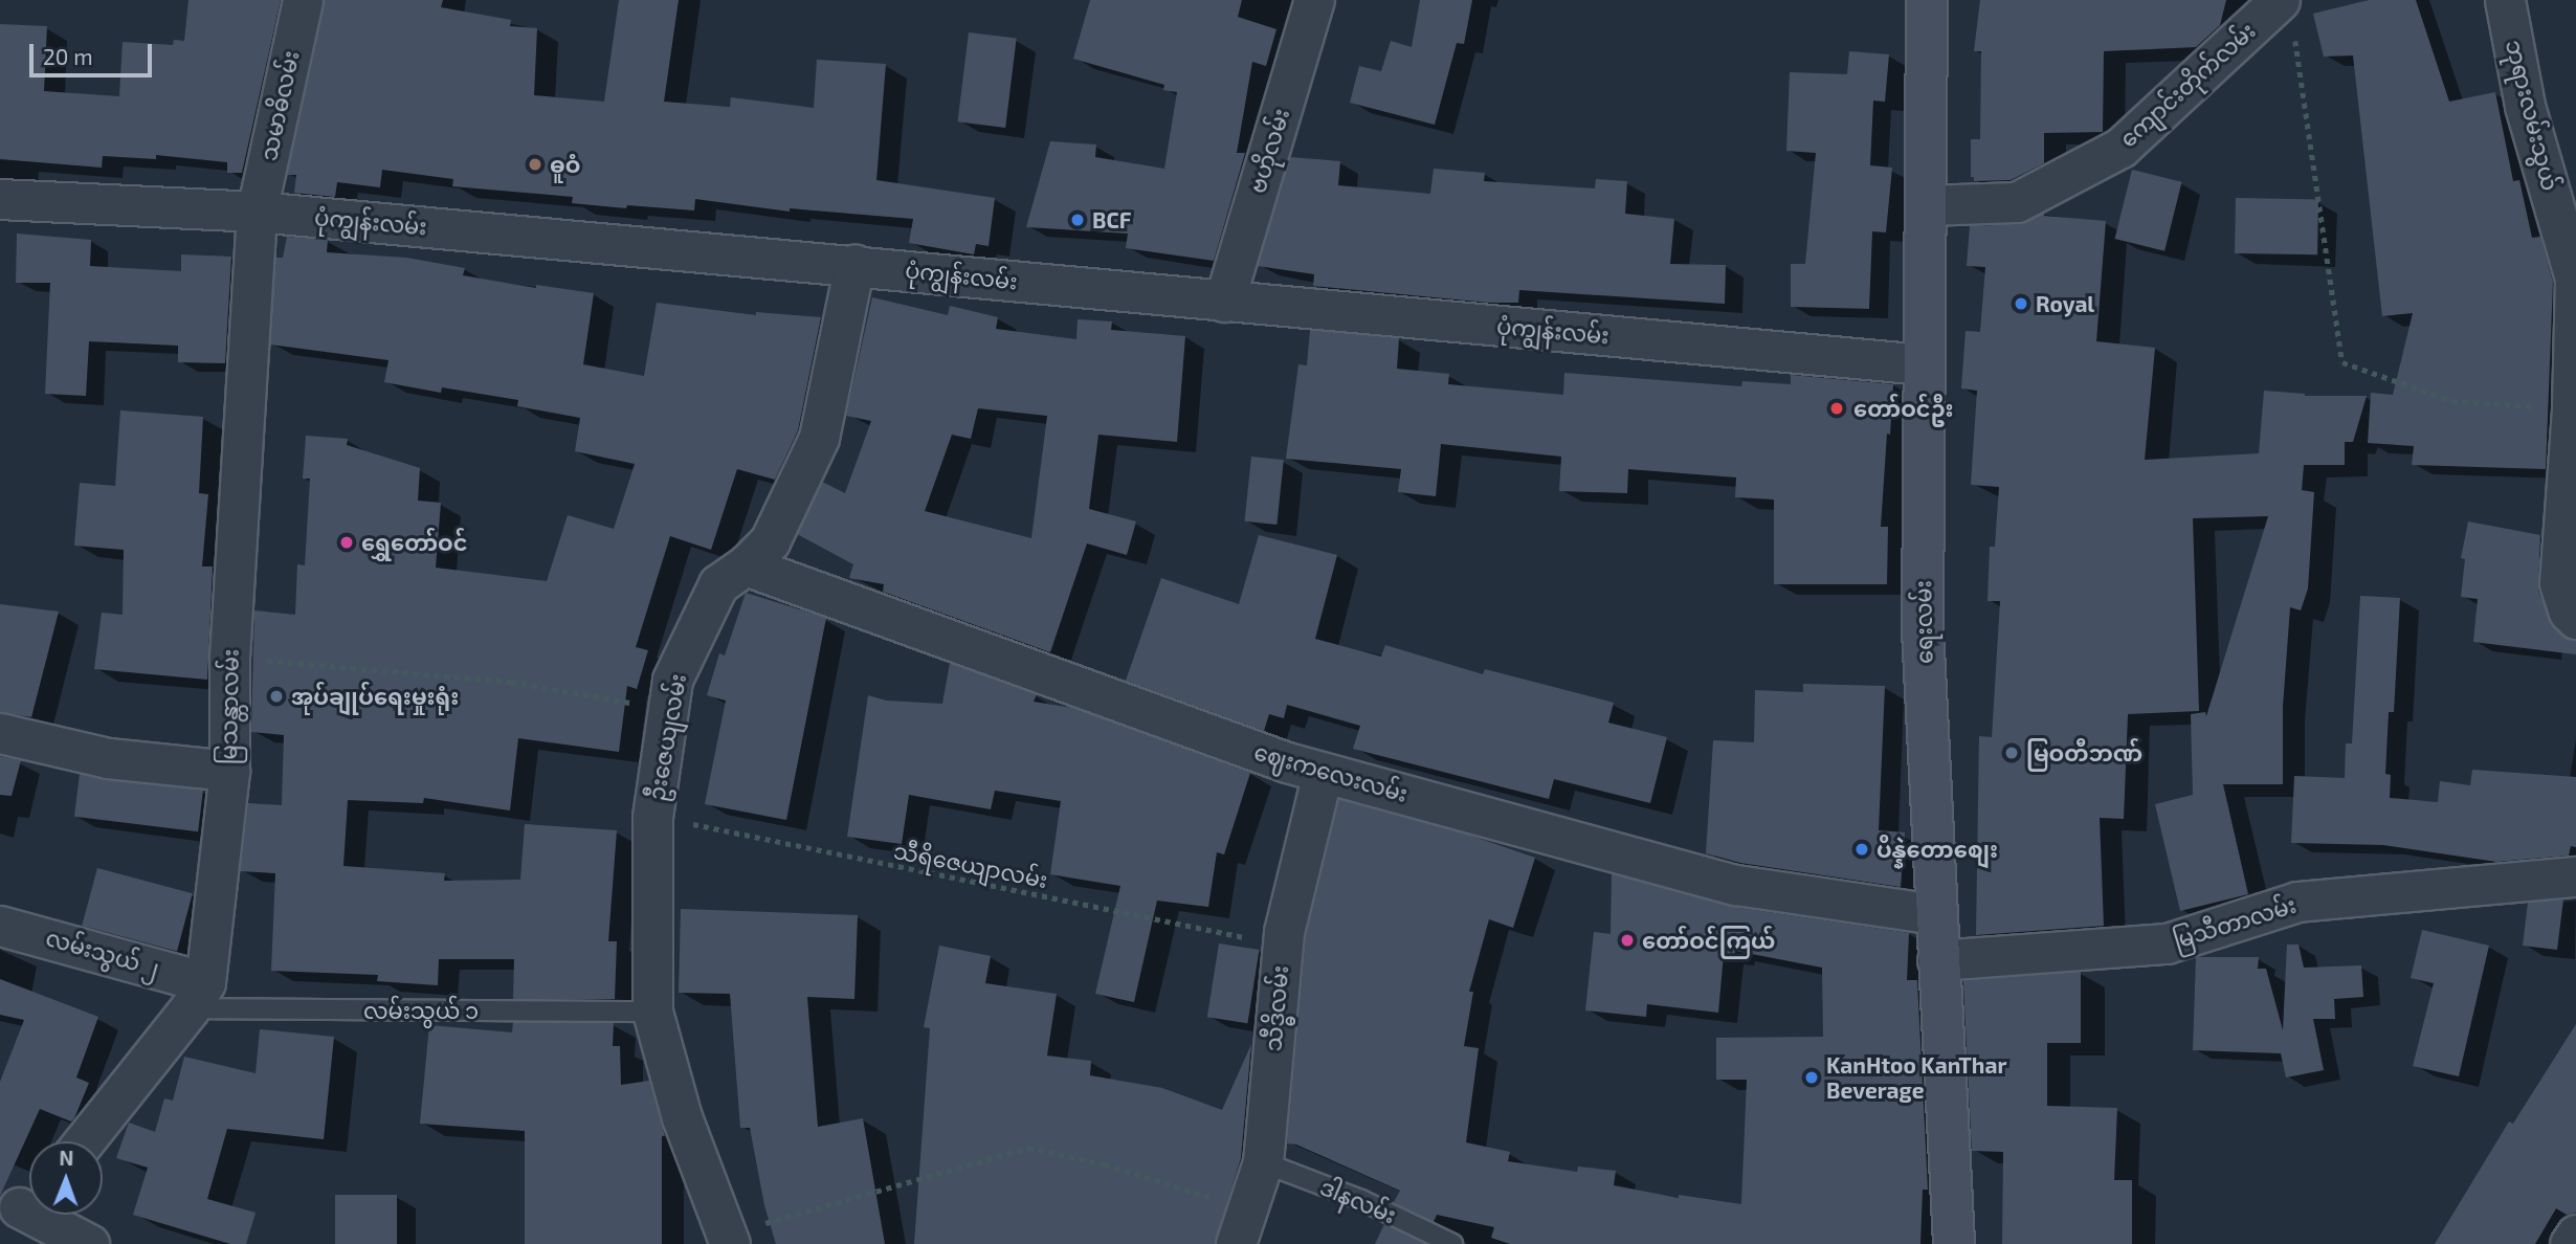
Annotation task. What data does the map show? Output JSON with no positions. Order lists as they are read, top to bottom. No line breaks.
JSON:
{"streets":{"street":["ကျောင်းတိုက်လမ်း","သမာဓိလမ်း","ဘုရားလမ်းသွယ်","ဗဟိုလမ်း","ပုံကျွန်းလမ်း","ရေးလမ်း","မြသန္တာလမ်း","ဦးဇေယျလမ်း","ဈေးကလေးလမ်း","မြသီတာလမ်း","လမ်းသွယ် ၂","သီဒ္ဓိလမ်း"],"lane":["လမ်းသွယ် ၁","ဒါနလမ်း"],"path":["သီရိဇေယျာလမ်း"]},"crossings":[["ကျောင်းတိုက်လမ်း","ရေးလမ်း"],["သမာဓိလမ်း","ပုံကျွန်းလမ်း"],["သမာဓိလမ်း","မြသန္တာလမ်း"],["ဗဟိုလမ်း","ပုံကျွန်းလမ်း"],["ပုံကျွန်းလမ်း","ရေးလမ်း"],["ပုံကျွန်းလမ်း","မြသန္တာလမ်း"],["ပုံကျွန်းလမ်း","ဦးဇေယျလမ်း"],["ရေးလမ်း","ဈေးကလေးလမ်း"],["ရေးလမ်း","မြသီတာလမ်း"],["မြသန္တာလမ်း","လမ်းသွယ် ၂"],["မြသန္တာလမ်း","လမ်းသွယ် ၁"],["ဦးဇေယျလမ်း","ဈေးကလေးလမ်း"],["ဦးဇေယျလမ်း","သီရိဇေယျာလမ်း"],["ဦးဇေယျလမ်း","လမ်းသွယ် ၁"],["ဈေးကလေးလမ်း","သီဒ္ဓိလမ်း"],["သီရိဇေယျာလမ်း","သီဒ္ဓိလမ်း"],["လမ်းသွယ် ၂","လမ်းသွယ် ၁"],["သီဒ္ဓိလမ်း","ဒါနလမ်း"]],"places":["ဓူဝံ","BCF","Royal","တော်ဝင်ဦး","ရွှေတော်ဝင်","အုပ်ချုပ်ရေးမှုးရုံး","မြဝတီဘဏ်","ပိန္နဲတောစျေး","တော်ဝင်ကြယ်","KanHtoo KanThar Beverage"],"scale_bar":"20 m","north":"top"}
